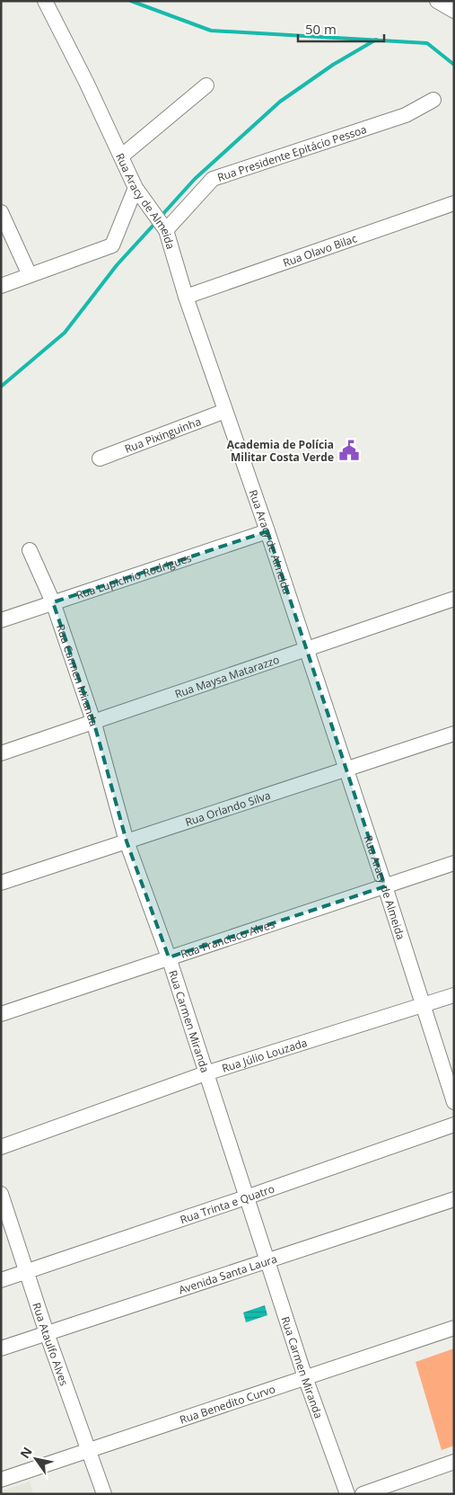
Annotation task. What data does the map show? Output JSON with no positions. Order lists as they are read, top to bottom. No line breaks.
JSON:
{"streets":{"street":["Rua Presidente Epitácio Pessoa","Rua Aracy de Almeida","Rua Olavo Bilac","Rua Pixinguinha","Rua Lupicinio Rodrigues","Rua Carmen Miranda","Rua Maysa Matarazzo","Rua Orlando Silva","Rua Francisco Alves","Rua Júlio Louzada","Rua Trinta e Quatro","Avenida Santa Laura","Rua Ataulfo Alves","Rua Benedito Curvo"]},"crossings":[["Rua Presidente Epitácio Pessoa","Rua Aracy de Almeida"],["Rua Aracy de Almeida","Rua Olavo Bilac"],["Rua Aracy de Almeida","Rua Pixinguinha"],["Rua Aracy de Almeida","Rua Lupicinio Rodrigues"],["Rua Aracy de Almeida","Rua Maysa Matarazzo"],["Rua Aracy de Almeida","Rua Orlando Silva"],["Rua Aracy de Almeida","Rua Francisco Alves"],["Rua Aracy de Almeida","Rua Júlio Louzada"],["Rua Lupicinio Rodrigues","Rua Carmen Miranda"],["Rua Carmen Miranda","Rua Maysa Matarazzo"],["Rua Carmen Miranda","Rua Orlando Silva"],["Rua Carmen Miranda","Rua Francisco Alves"],["Rua Carmen Miranda","Rua Júlio Louzada"],["Rua Carmen Miranda","Rua Trinta e Quatro"],["Rua Carmen Miranda","Avenida Santa Laura"],["Rua Carmen Miranda","Rua Benedito Curvo"],["Rua Trinta e Quatro","Rua Ataulfo Alves"],["Avenida Santa Laura","Rua Ataulfo Alves"],["Rua Ataulfo Alves","Rua Benedito Curvo"]],"places":{"public building":["Academia de Polícia Militar Costa Verde"]},"scale_bar":"50 m","north":"top left"}
